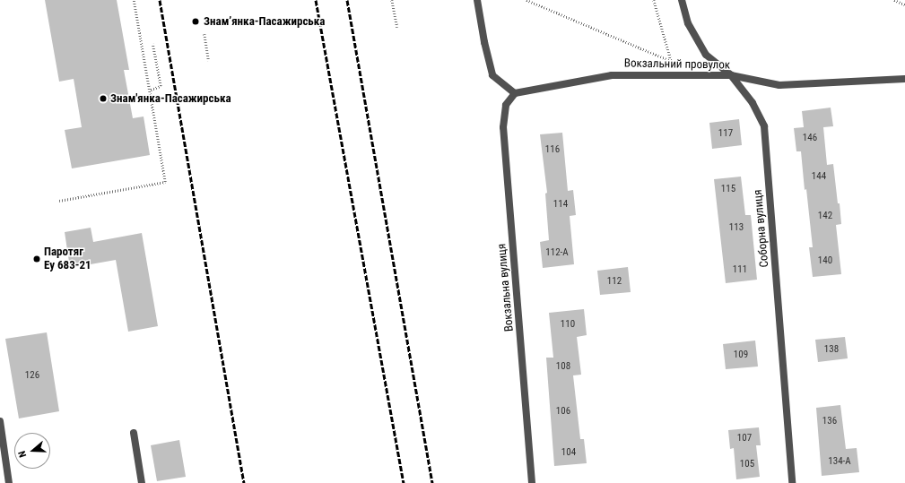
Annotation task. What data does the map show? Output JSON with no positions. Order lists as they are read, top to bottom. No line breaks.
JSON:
{"streets":{"street":["Вокзальний провулок","Соборна вулиця","Вокзальна вулиця"]},"crossings":[["Вокзальний провулок","Соборна вулиця"],["Вокзальний провулок","Вокзальна вулиця"]],"places":["Знам’янка-Пасажирська","Знам'янка-Пасажирська","Паротяг Еу 683-21"],"house_numbers":["117","146","116","144","115","114","142","113","112-А","140","111","112","110","138","109","108","126","106","136","107","104","134-А","105"],"north":"left"}
